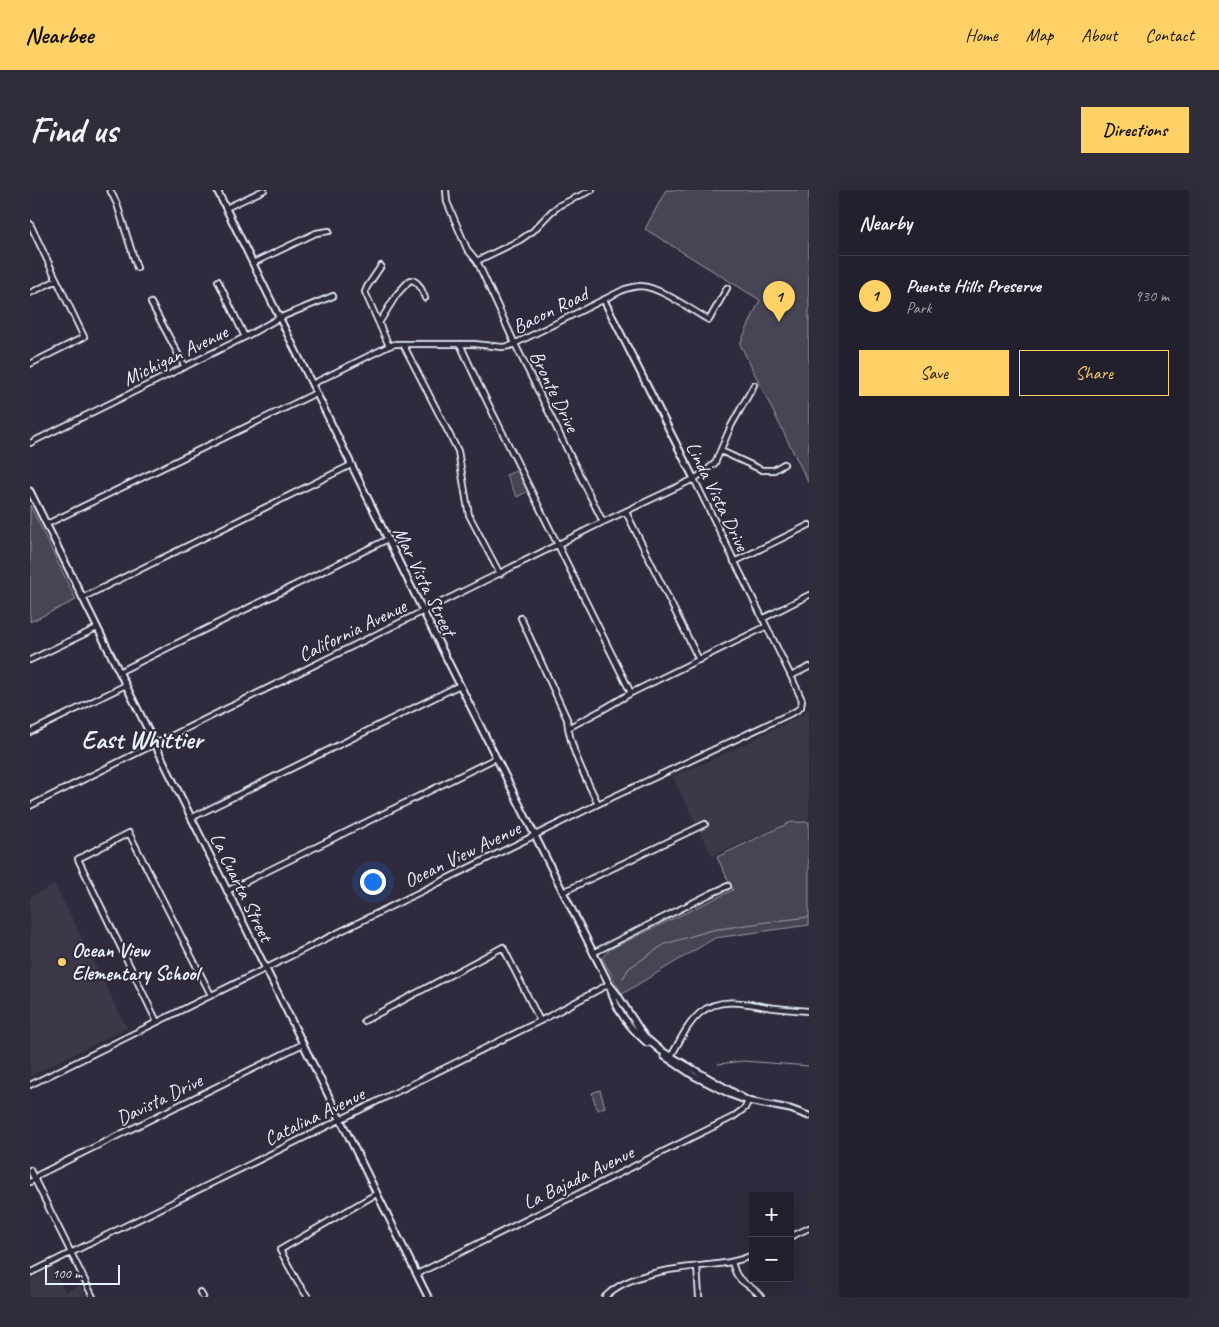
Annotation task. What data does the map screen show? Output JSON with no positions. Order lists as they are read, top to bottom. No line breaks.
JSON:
{"streets":{"street":["Bacon Road","Michigan Avenue","Bronte Drive","Linda Vista Drive","Mar Vista Street","California Avenue","Ocean View Avenue","La Cuarta Street","Davista Drive","Catalina Avenue","La Bajada Avenue"]},"crossings":[["Bacon Road","Bronte Drive"],["Bacon Road","Linda Vista Drive"],["Bacon Road","Mar Vista Street"],["Michigan Avenue","Mar Vista Street"],["Bronte Drive","California Avenue"],["Linda Vista Drive","California Avenue"],["Linda Vista Drive","Ocean View Avenue"],["Mar Vista Street","California Avenue"],["Mar Vista Street","Ocean View Avenue"],["Mar Vista Street","Catalina Avenue"],["Mar Vista Street","La Bajada Avenue"],["California Avenue","La Cuarta Street"],["Ocean View Avenue","La Cuarta Street"],["La Cuarta Street","Davista Drive"],["La Cuarta Street","Catalina Avenue"],["La Cuarta Street","La Bajada Avenue"]],"districts":["East Whittier"],"places":["Ocean View Elementary School"],"scale_bar":"100 m","page":{"header":"Nearbee","nav":["Home","Map","About","Contact"],"buttons":["Directions",["Save","Share"]],"title":"Find us","heading":"Nearby","list":[{"mark":"1","name":"Puente Hills Preserve","note":"Park","value":"930 m"}],"pins":"1","map_buttons":["+","−"],"scale":"100 m"}}
